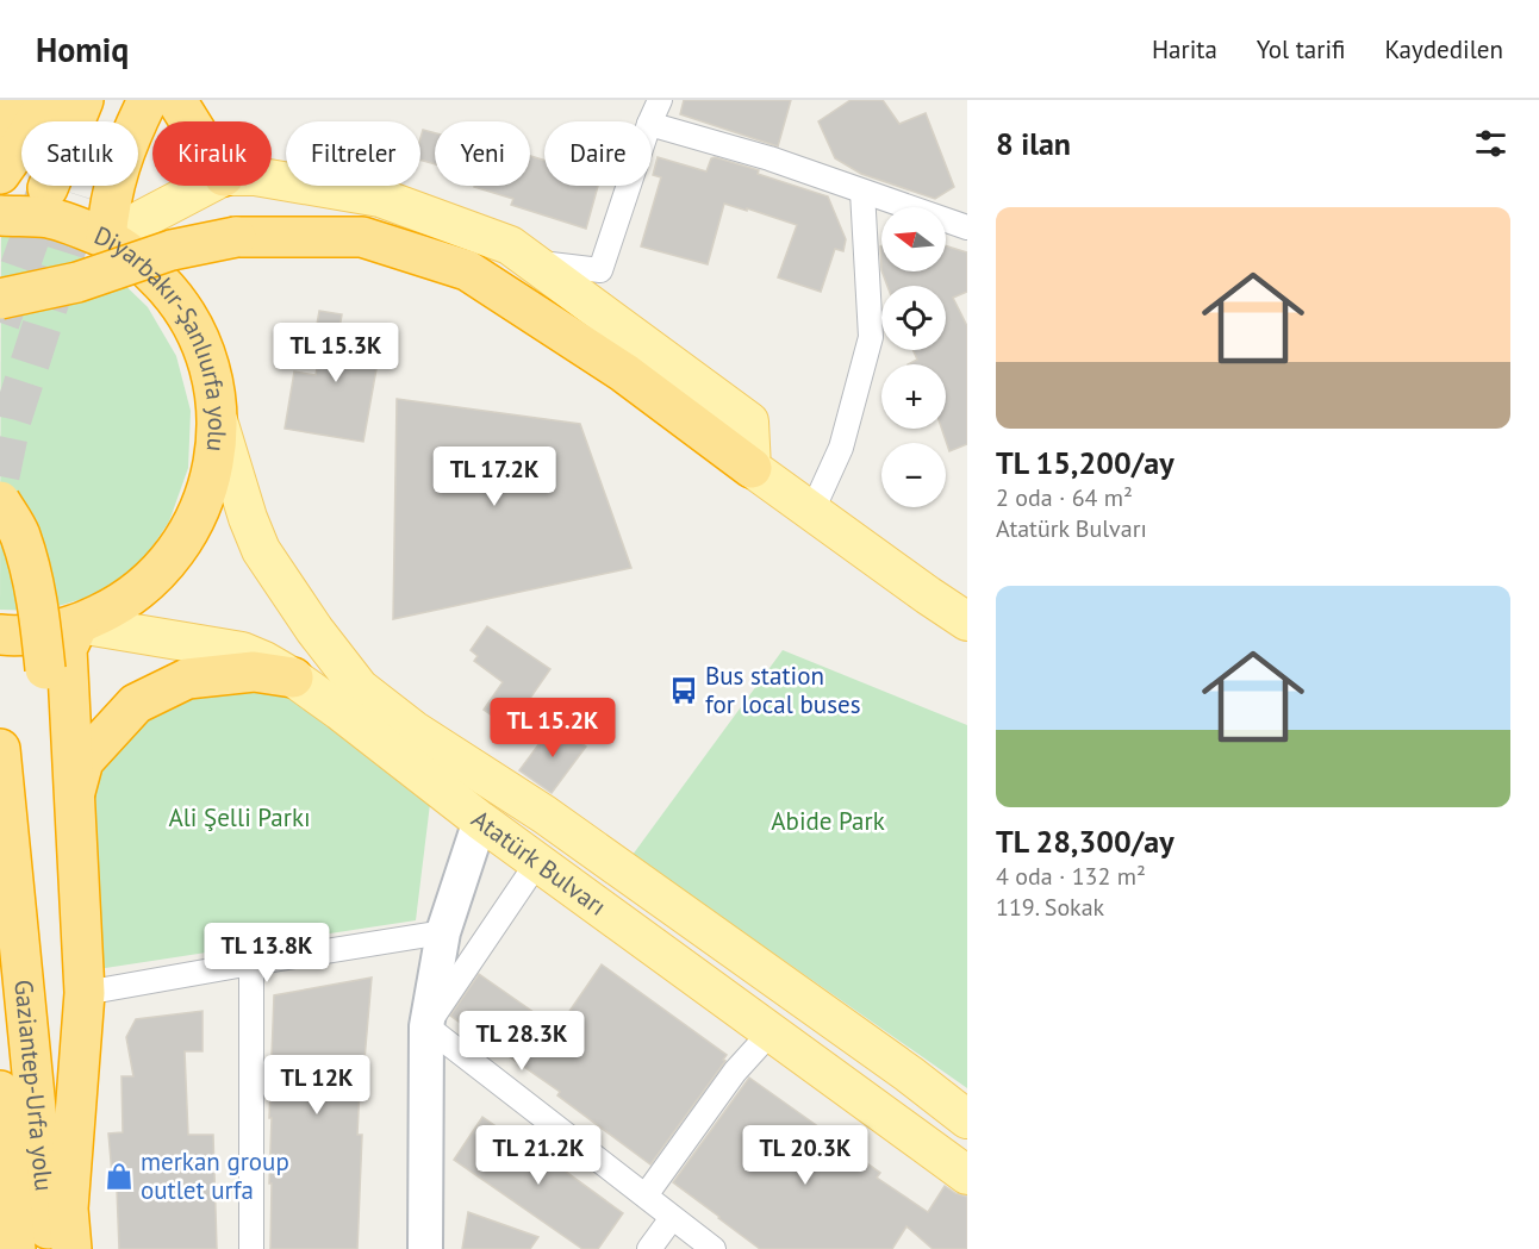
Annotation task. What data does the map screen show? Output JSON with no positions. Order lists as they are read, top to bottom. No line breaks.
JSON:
{"streets":{"highway":["Diyarbakır-Şanlıurfa yolu","Gaziantep-Urfa yolu"],"main road":["Atatürk Bulvarı"]},"crossings":[["Diyarbakır-Şanlıurfa yolu","Atatürk Bulvarı"]],"parks":["Ali Şelli Parkı","Abide Park"],"places":{"bus stop":["Bus station for local buses"],"shop":["merkan group outlet urfa"]},"north":"left","page":{"header":"Homiq","nav":["Harita","Yol tarifi","Kaydedilen"],"heading":"8 ilan","chip":["Satılık","Kiralık","Filtreler","Yeni","Daire"],"list":[{"name":"TL 15,200/ay","note":"2 oda · 64 m² · Atatürk Bulvarı"},{"name":"TL 28,300/ay","note":"4 oda · 132 m² · 119. Sokak"}],"map_buttons":["+","−"],"price":["TL 15.3K","TL 17.2K","TL 15.2K","TL 13.8K","TL 28.3K","TL 12K","TL 21.2K","TL 20.3K"]}}
